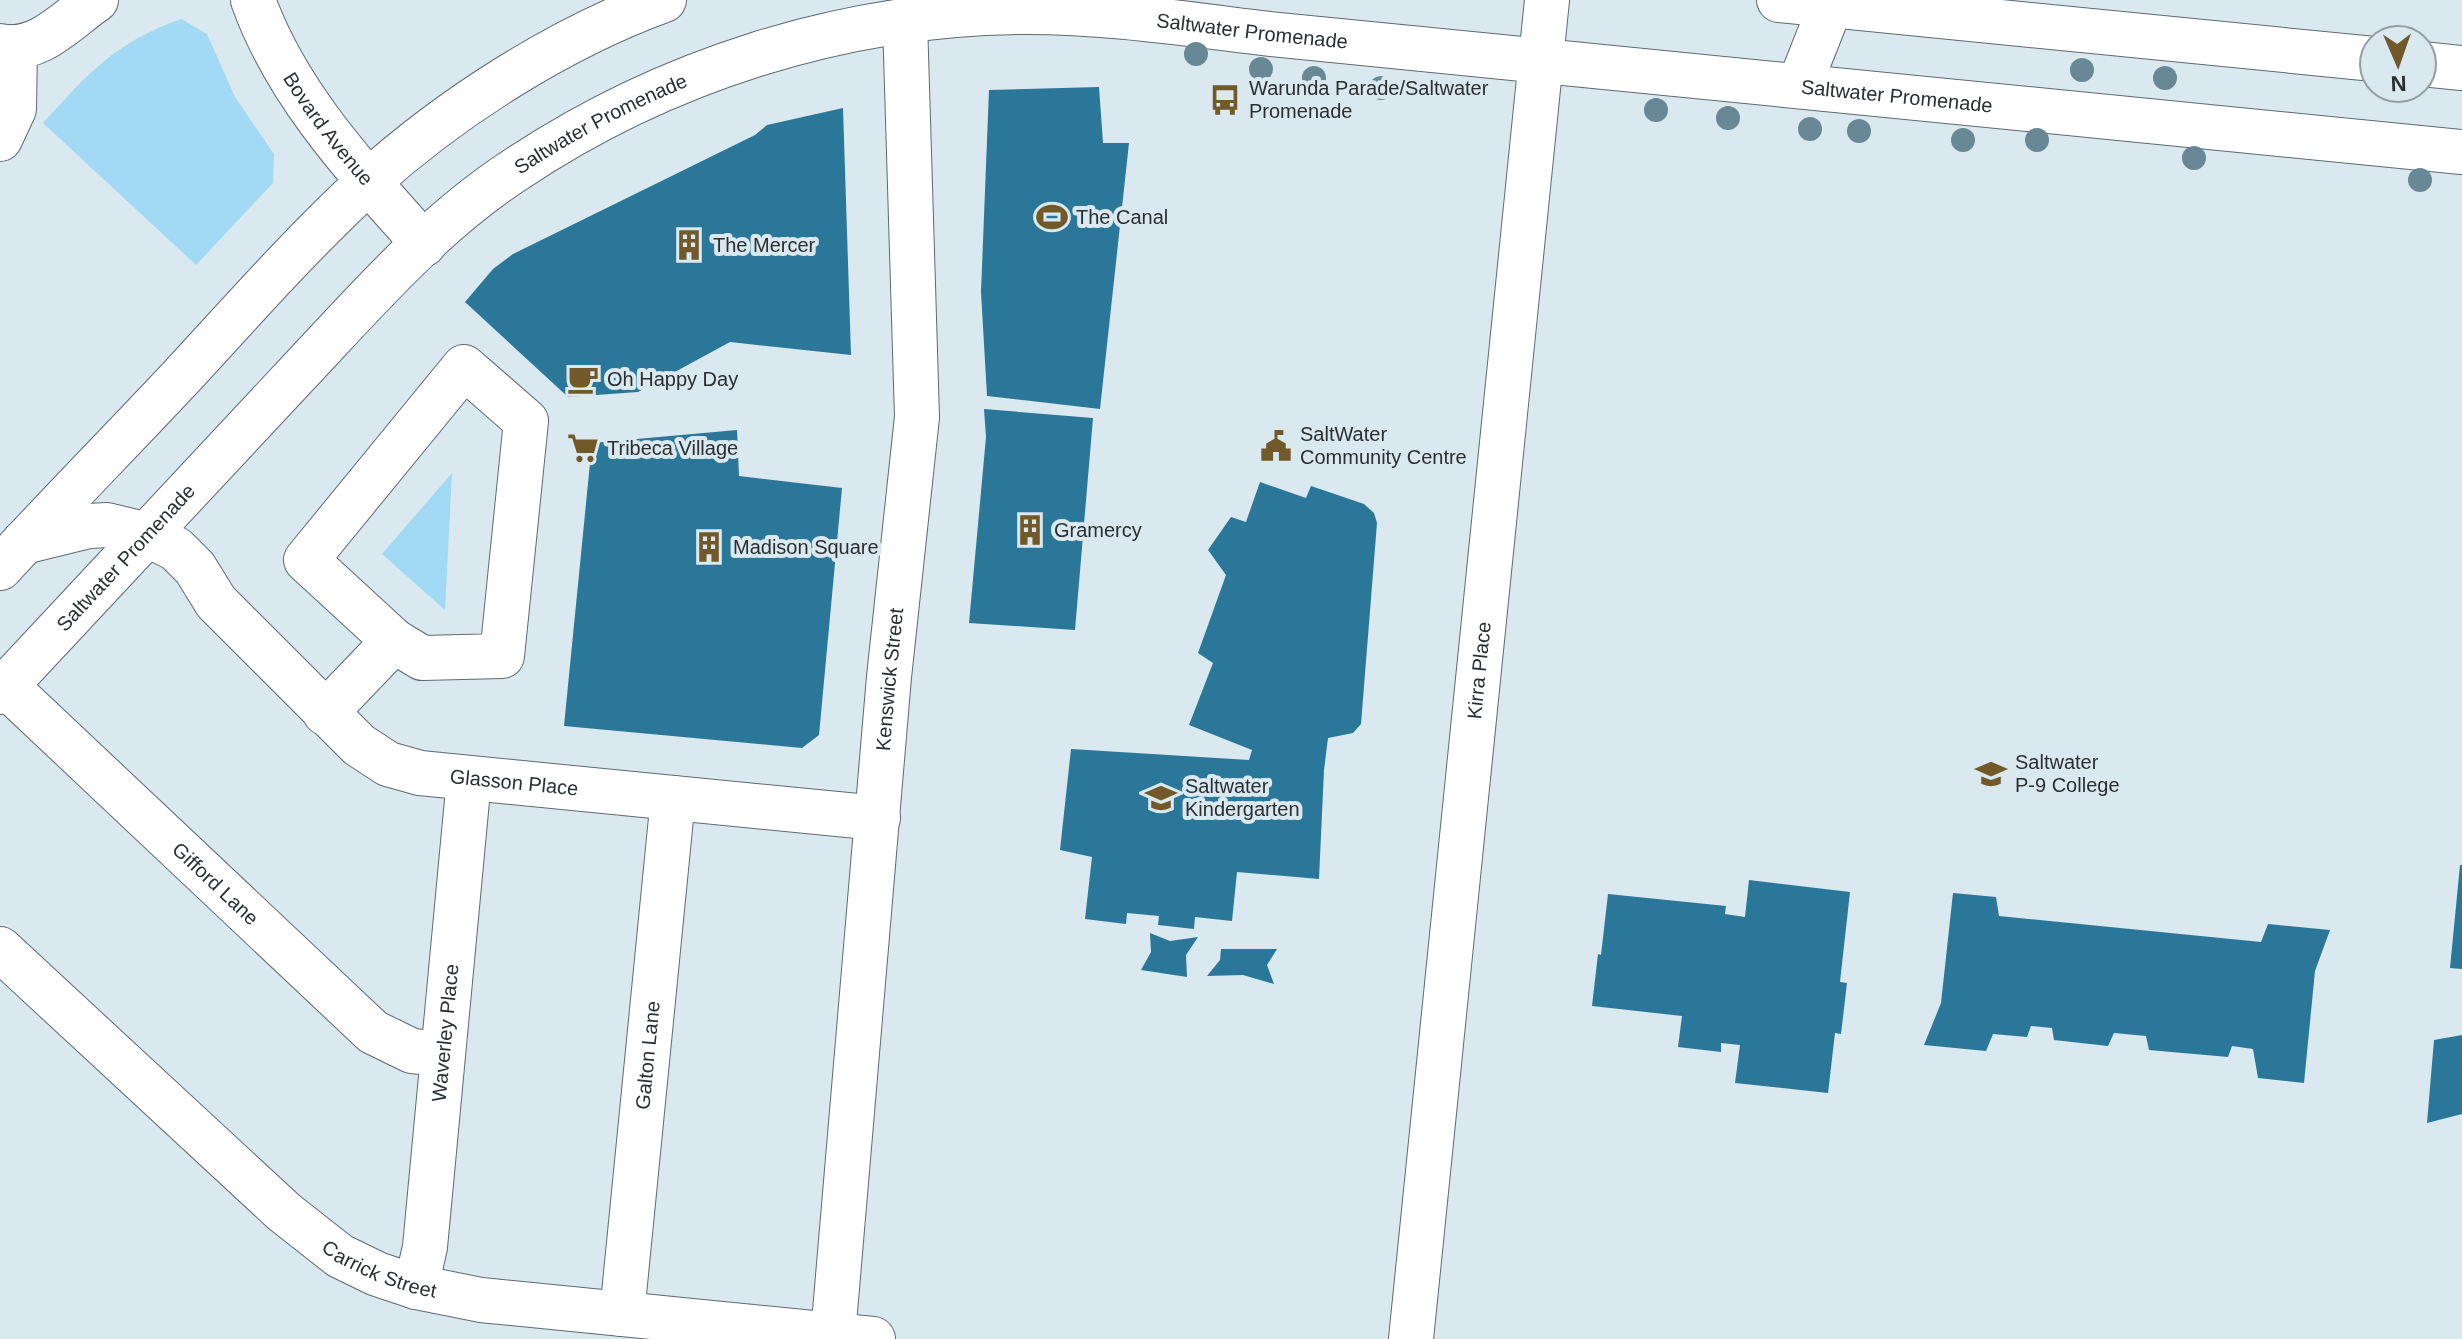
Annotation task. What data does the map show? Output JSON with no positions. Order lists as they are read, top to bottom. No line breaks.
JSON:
{"streets":{"street":["Saltwater Promenade","Bovard Avenue","Kirra Place","Kenswick Street","Glasson Place","Gifford Lane","Waverley Place","Galton Lane","Carrick Street"]},"crossings":[["Saltwater Promenade","Bovard Avenue"],["Saltwater Promenade","Kirra Place"],["Saltwater Promenade","Kenswick Street"],["Saltwater Promenade","Glasson Place"],["Saltwater Promenade","Gifford Lane"],["Kenswick Street","Glasson Place"],["Kenswick Street","Carrick Street"],["Glasson Place","Waverley Place"],["Glasson Place","Galton Lane"],["Gifford Lane","Waverley Place"],["Waverley Place","Carrick Street"],["Galton Lane","Carrick Street"]],"places":{"bus stop":["Warunda Parade/Saltwater Promenade"],"sports":["The Canal"],"building":["The Mercer","Gramercy","Madison Square"],"cafe":["Oh Happy Day"],"public building":["SaltWater Community Centre"],"supermarket":["Tribeca Village"],"school or university":["Saltwater P-9 College","Saltwater Kindergarten"]},"north":"bottom"}
